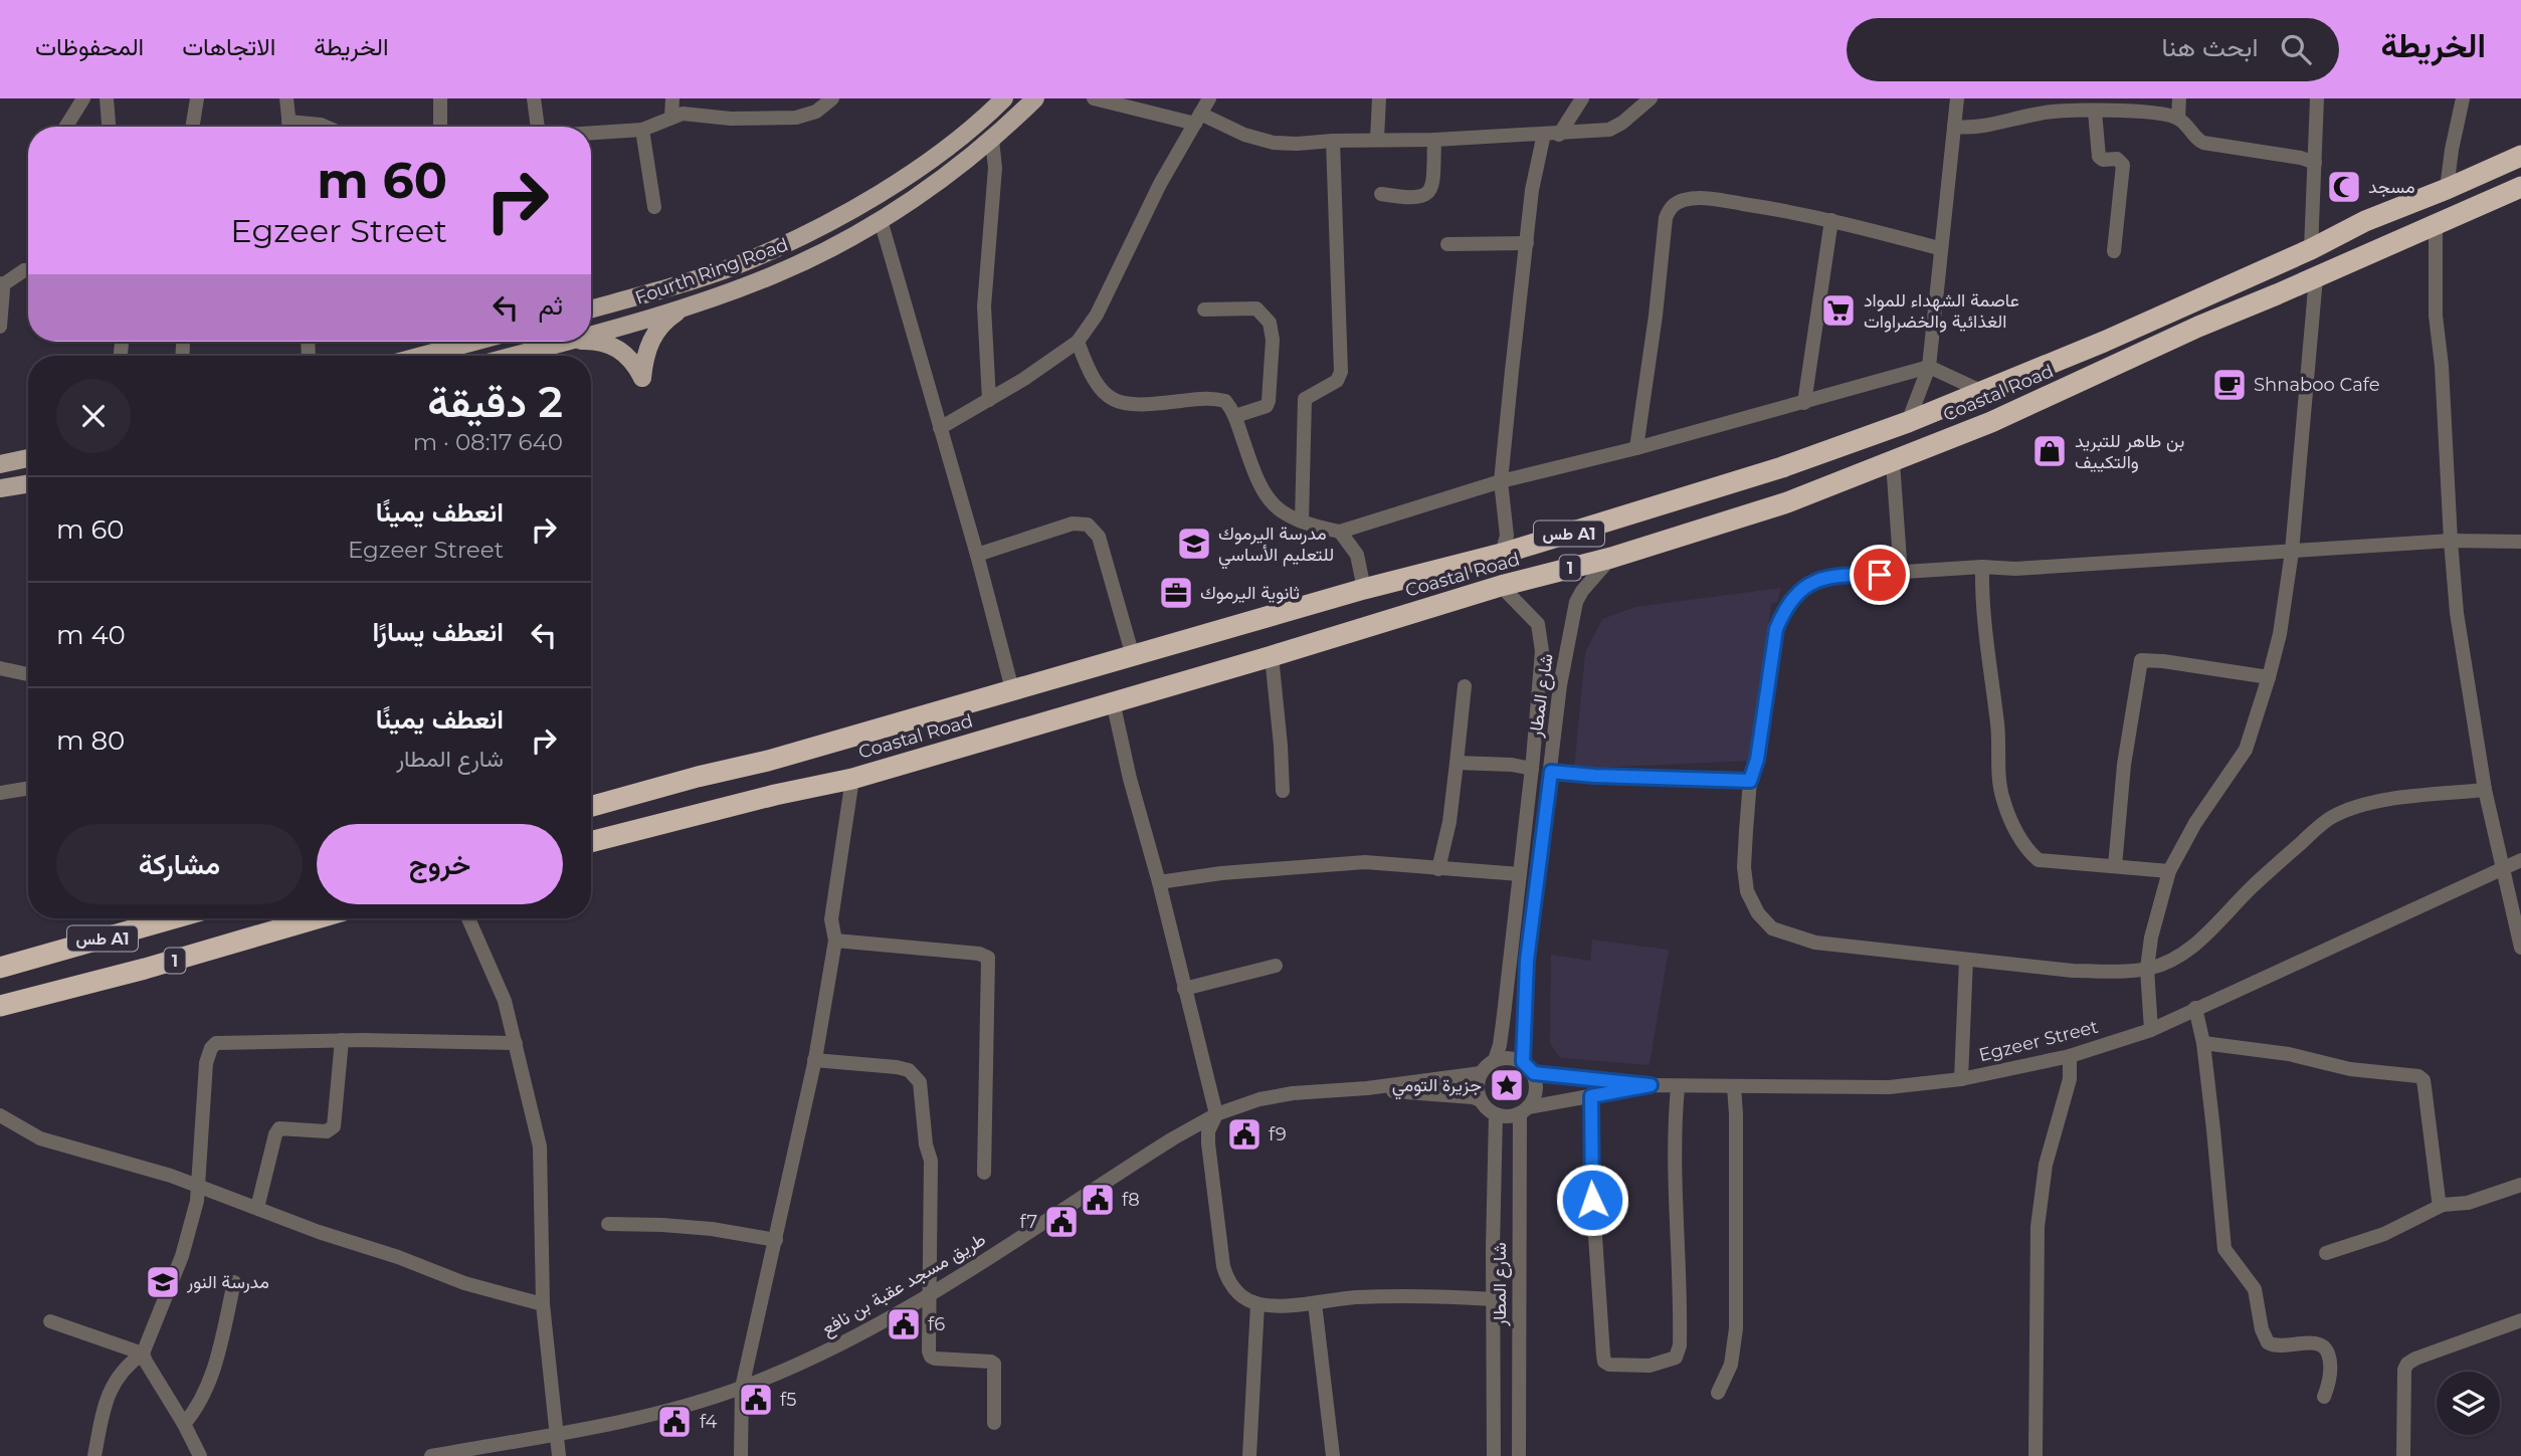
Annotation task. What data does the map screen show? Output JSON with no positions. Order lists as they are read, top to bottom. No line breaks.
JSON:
{"streets":{"highway":["Coastal Road","طس A1","1"],"main road":["Fourth Ring Road"],"street":["شارع المطار","Egzeer Street","طريق مسجد عقبة بن نافع"]},"crossings":[["Coastal Road","شارع المطار"],["شارع المطار","Egzeer Street"],["شارع المطار","طريق مسجد عقبة بن نافع"],["Egzeer Street","طريق مسجد عقبة بن نافع"]],"places":{"mosque":["مسجد"],"supermarket":["عاصمة الشهداء للمواد الغذائية والخضراوات"],"cafe":["Shnaboo Cafe"],"shop":["بن طاهر للتبريد والتكييف"],"school or university":["مدرسة اليرموك للتعليم الأساسي","مدرسة النور"],"office":["ثانوية اليرموك"],"place":["جزيرة التومي"],"public building":["f9","f8","f7","f6","f5","f4"]},"page":{"header":"الخريطة","search":"ابحث هنا","nav":["الخريطة","الاتجاهات","المحفوظات"],"turn":["60 m","Egzeer Street"],"then":"ثم","heading":["2 دقيقة","640 m · 08:17"],"list":[{"name":"انعطف يمينًا","note":"Egzeer Street","value":"60 m"},{"name":"انعطف يسارًا","value":"40 m"},{"name":"انعطف يمينًا","note":"شارع المطار","value":"80 m"}],"buttons":["خروج","مشاركة"]}}
